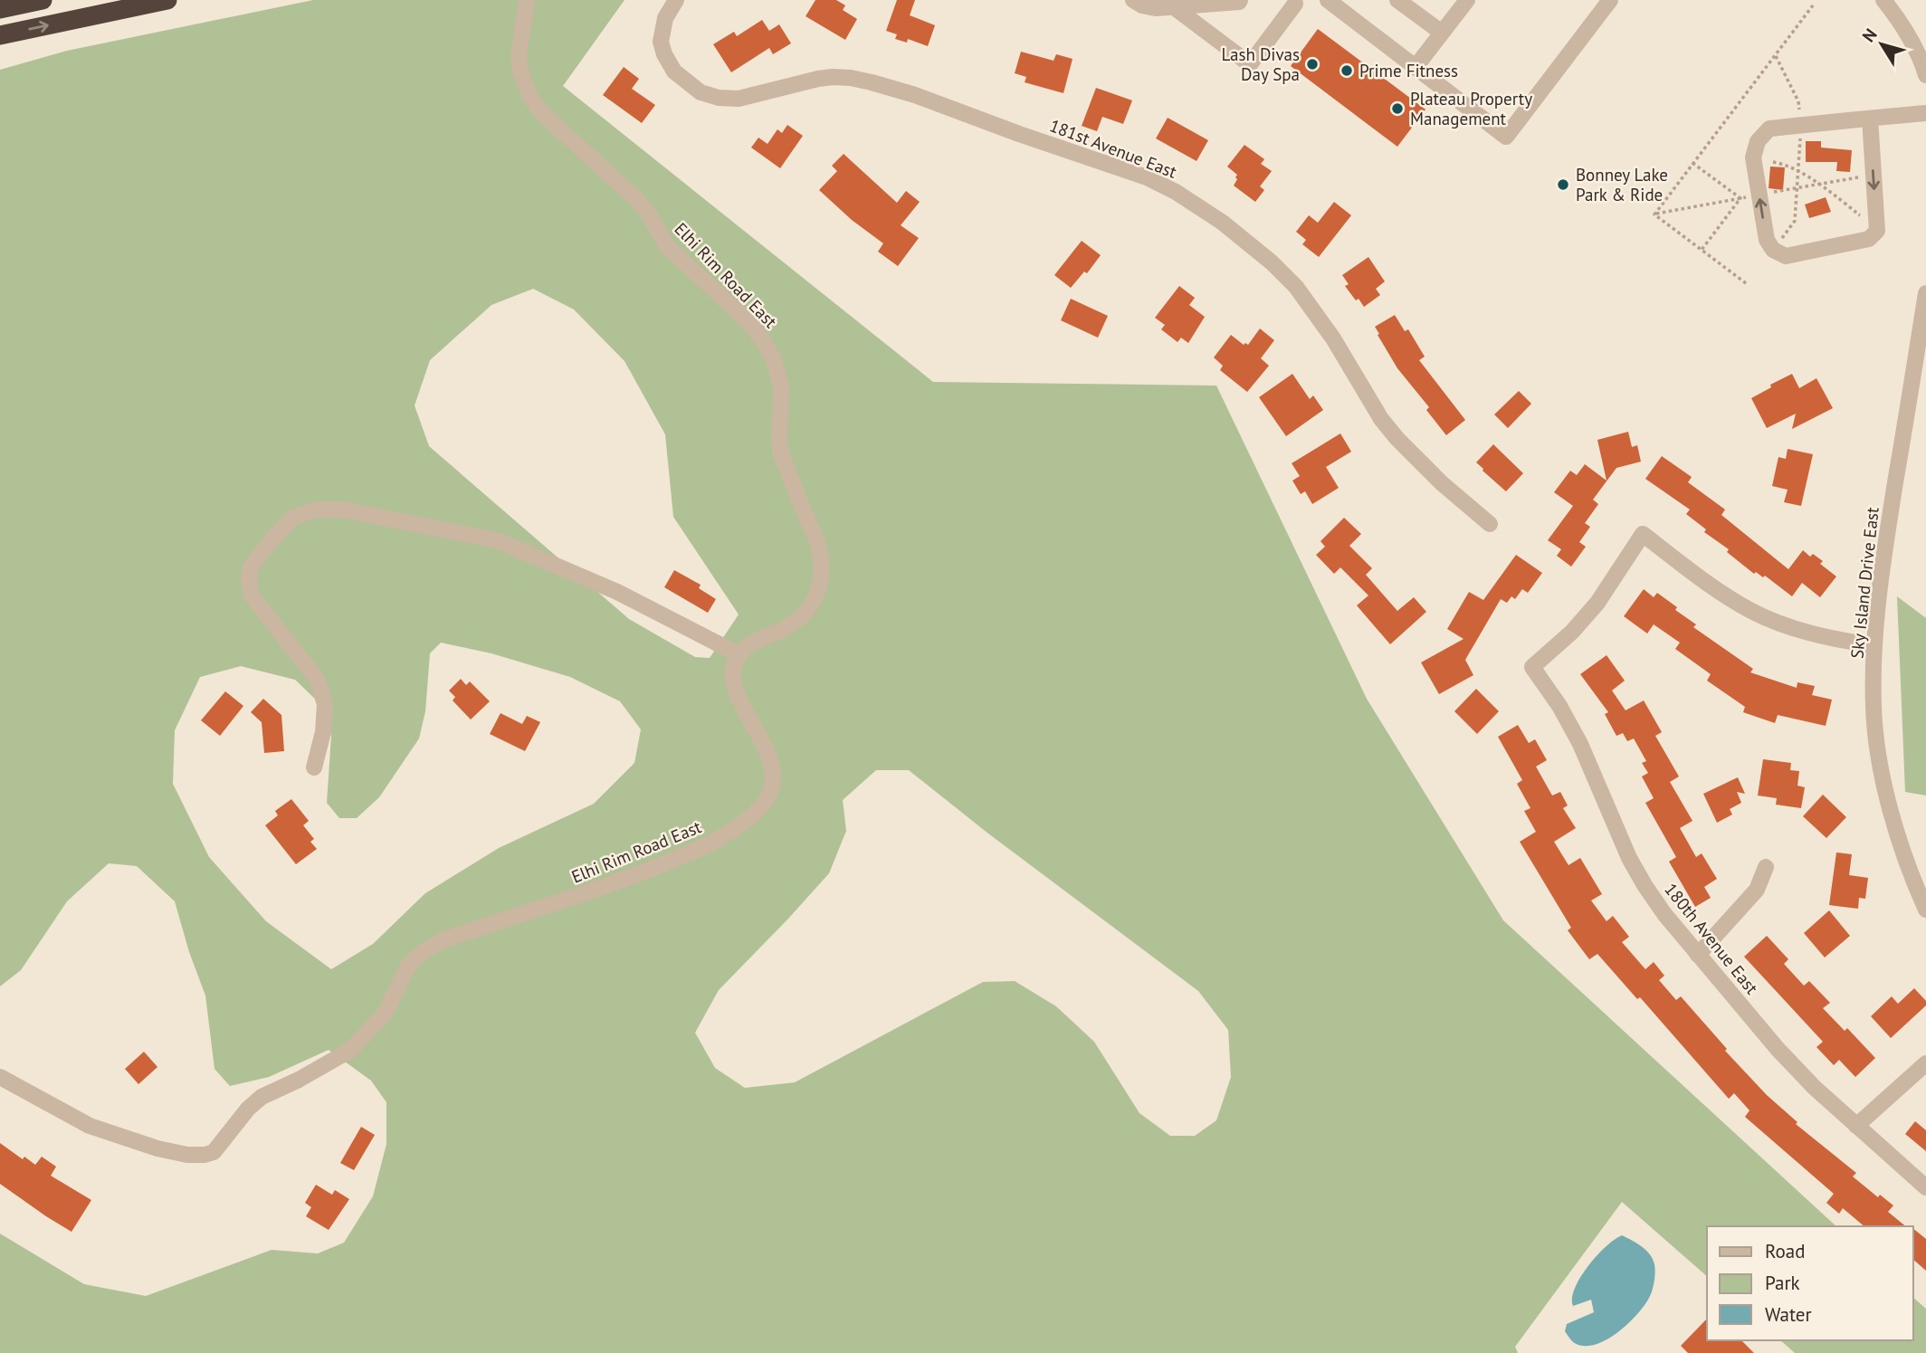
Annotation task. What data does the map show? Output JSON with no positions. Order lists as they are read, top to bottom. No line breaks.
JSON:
{"streets":{"street":["181st Avenue East","Elhi Rim Road East","Sky Island Drive East","180th Avenue East"]},"crossings":[["Sky Island Drive East","180th Avenue East"]],"places":["Lash Divas Day Spa","Prime Fitness","Plateau Property Management","Bonney Lake Park & Ride"],"legend":["Road","Park","Water"],"north":"top left"}
